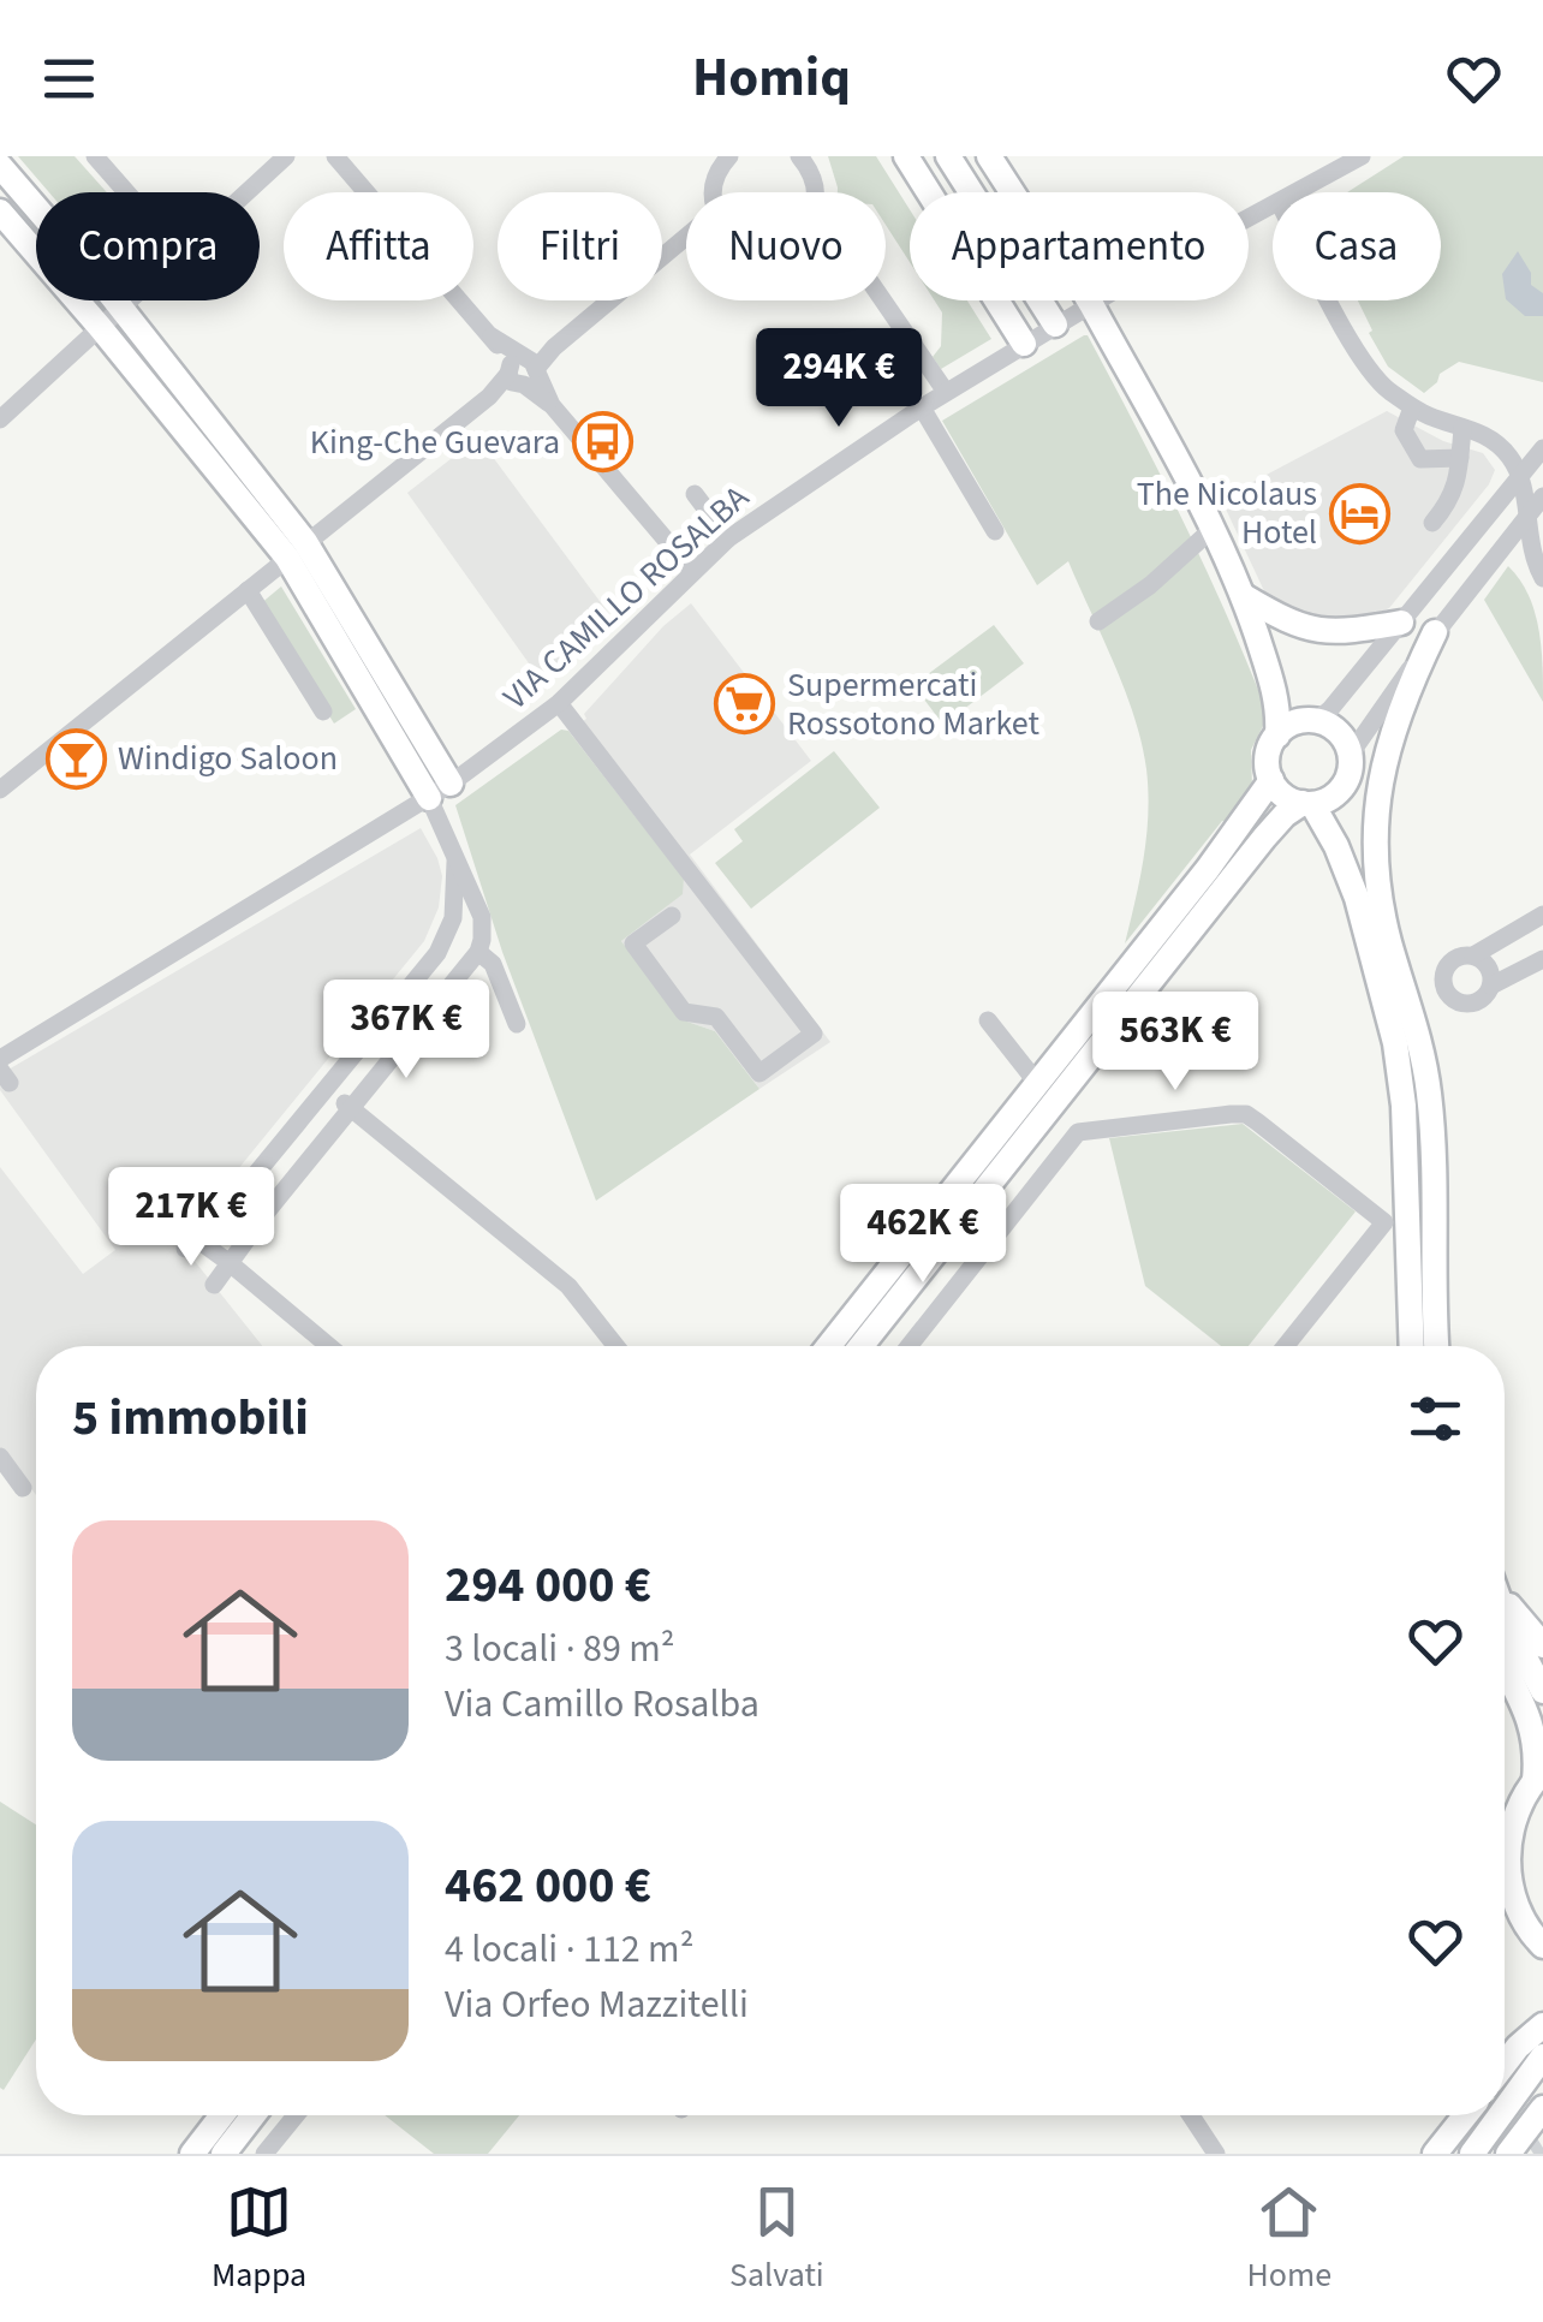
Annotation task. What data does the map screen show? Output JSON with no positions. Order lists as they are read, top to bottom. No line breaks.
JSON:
{"streets":{"street":["VIA CAMILLO ROSALBA"]},"places":{"bus stop":["King-Che Guevara"],"hotel":["The Nicolaus Hotel"],"supermarket":["Supermercati Rossotono Market"],"bar":["Windigo Saloon"]},"page":{"header":"Homiq","chip":["Compra","Affitta","Filtri","Nuovo","Appartamento","Casa"],"price":["294K €","367K €","563K €","217K €","462K €"],"heading":"5 immobili","list":[{"name":"294 000 €","note":"3 locali · 89 m² · Via Camillo Rosalba"},{"name":"462 000 €","note":"4 locali · 112 m² · Via Orfeo Mazzitelli"}],"tabs":["Mappa","Salvati","Home"]}}
